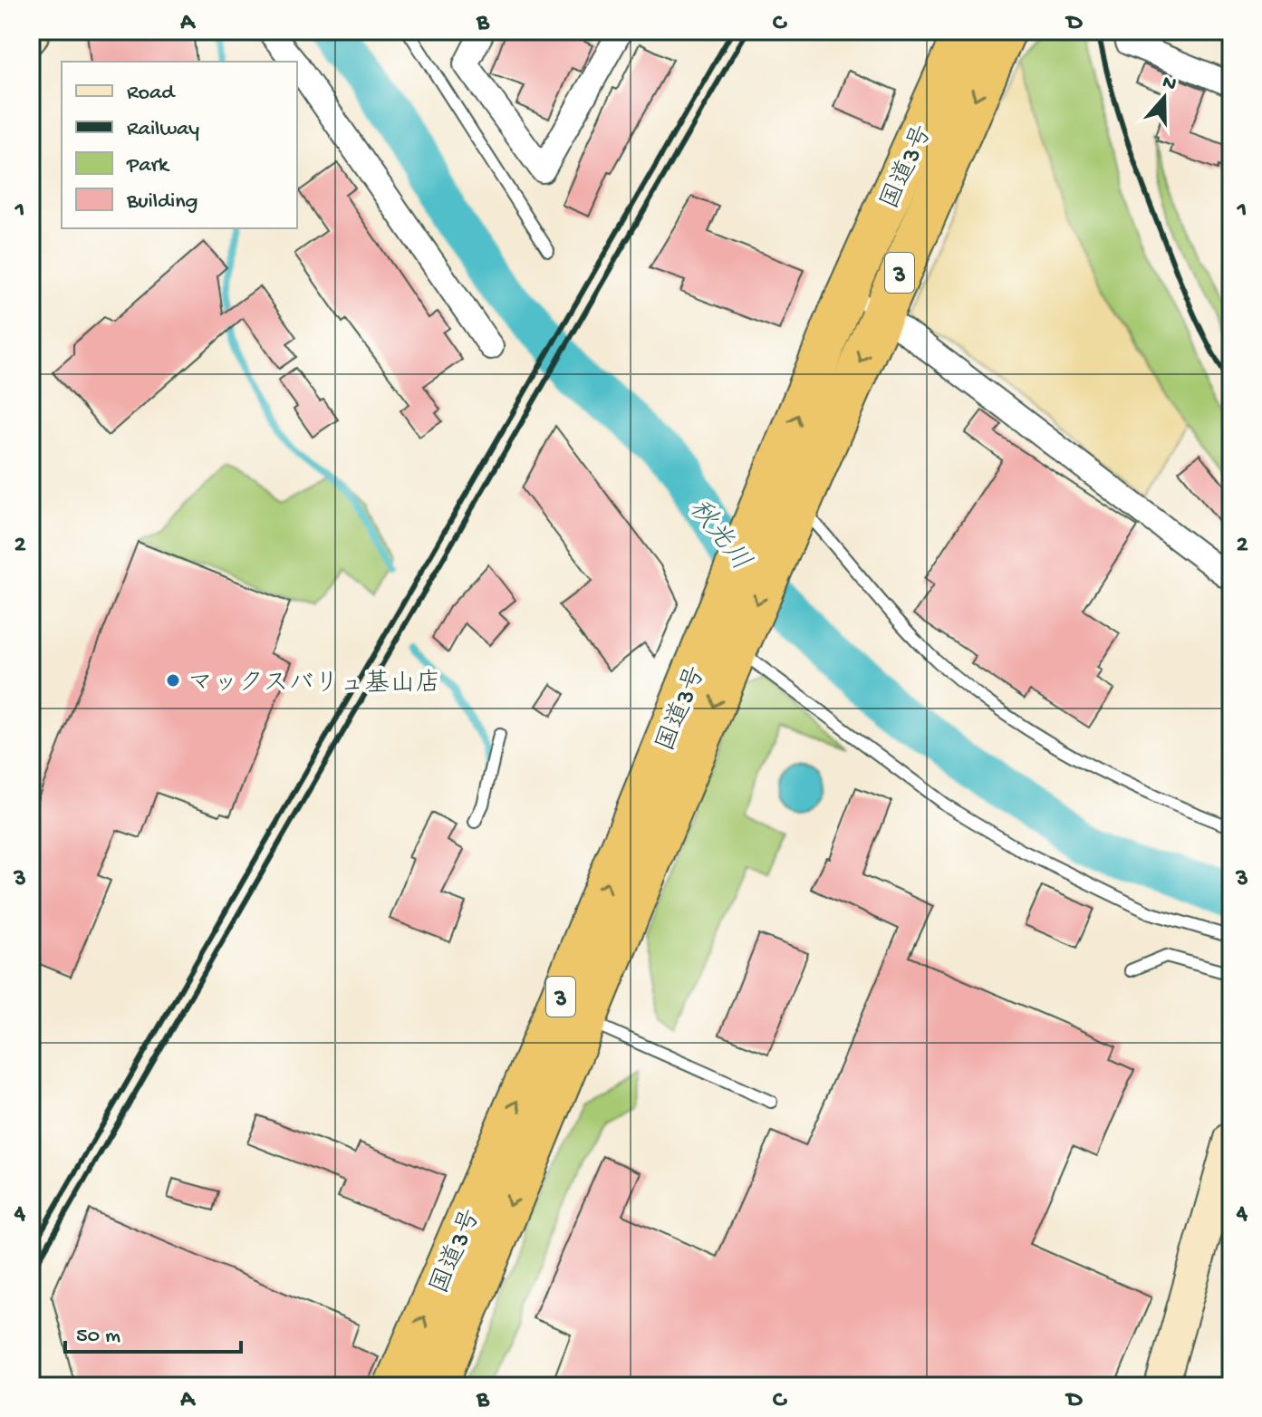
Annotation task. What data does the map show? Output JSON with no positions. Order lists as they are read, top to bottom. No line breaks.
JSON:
{"streets":{"highway":["国道3号","3"]},"water":["秋光川"],"places":["マックスバリュ基山店"],"legend":["Road","Railway","Park","Building"],"scale_bar":"50 m","north":"top","grid":{"columns":["A","B","C","D"],"rows":["1","2","3","4"]}}
